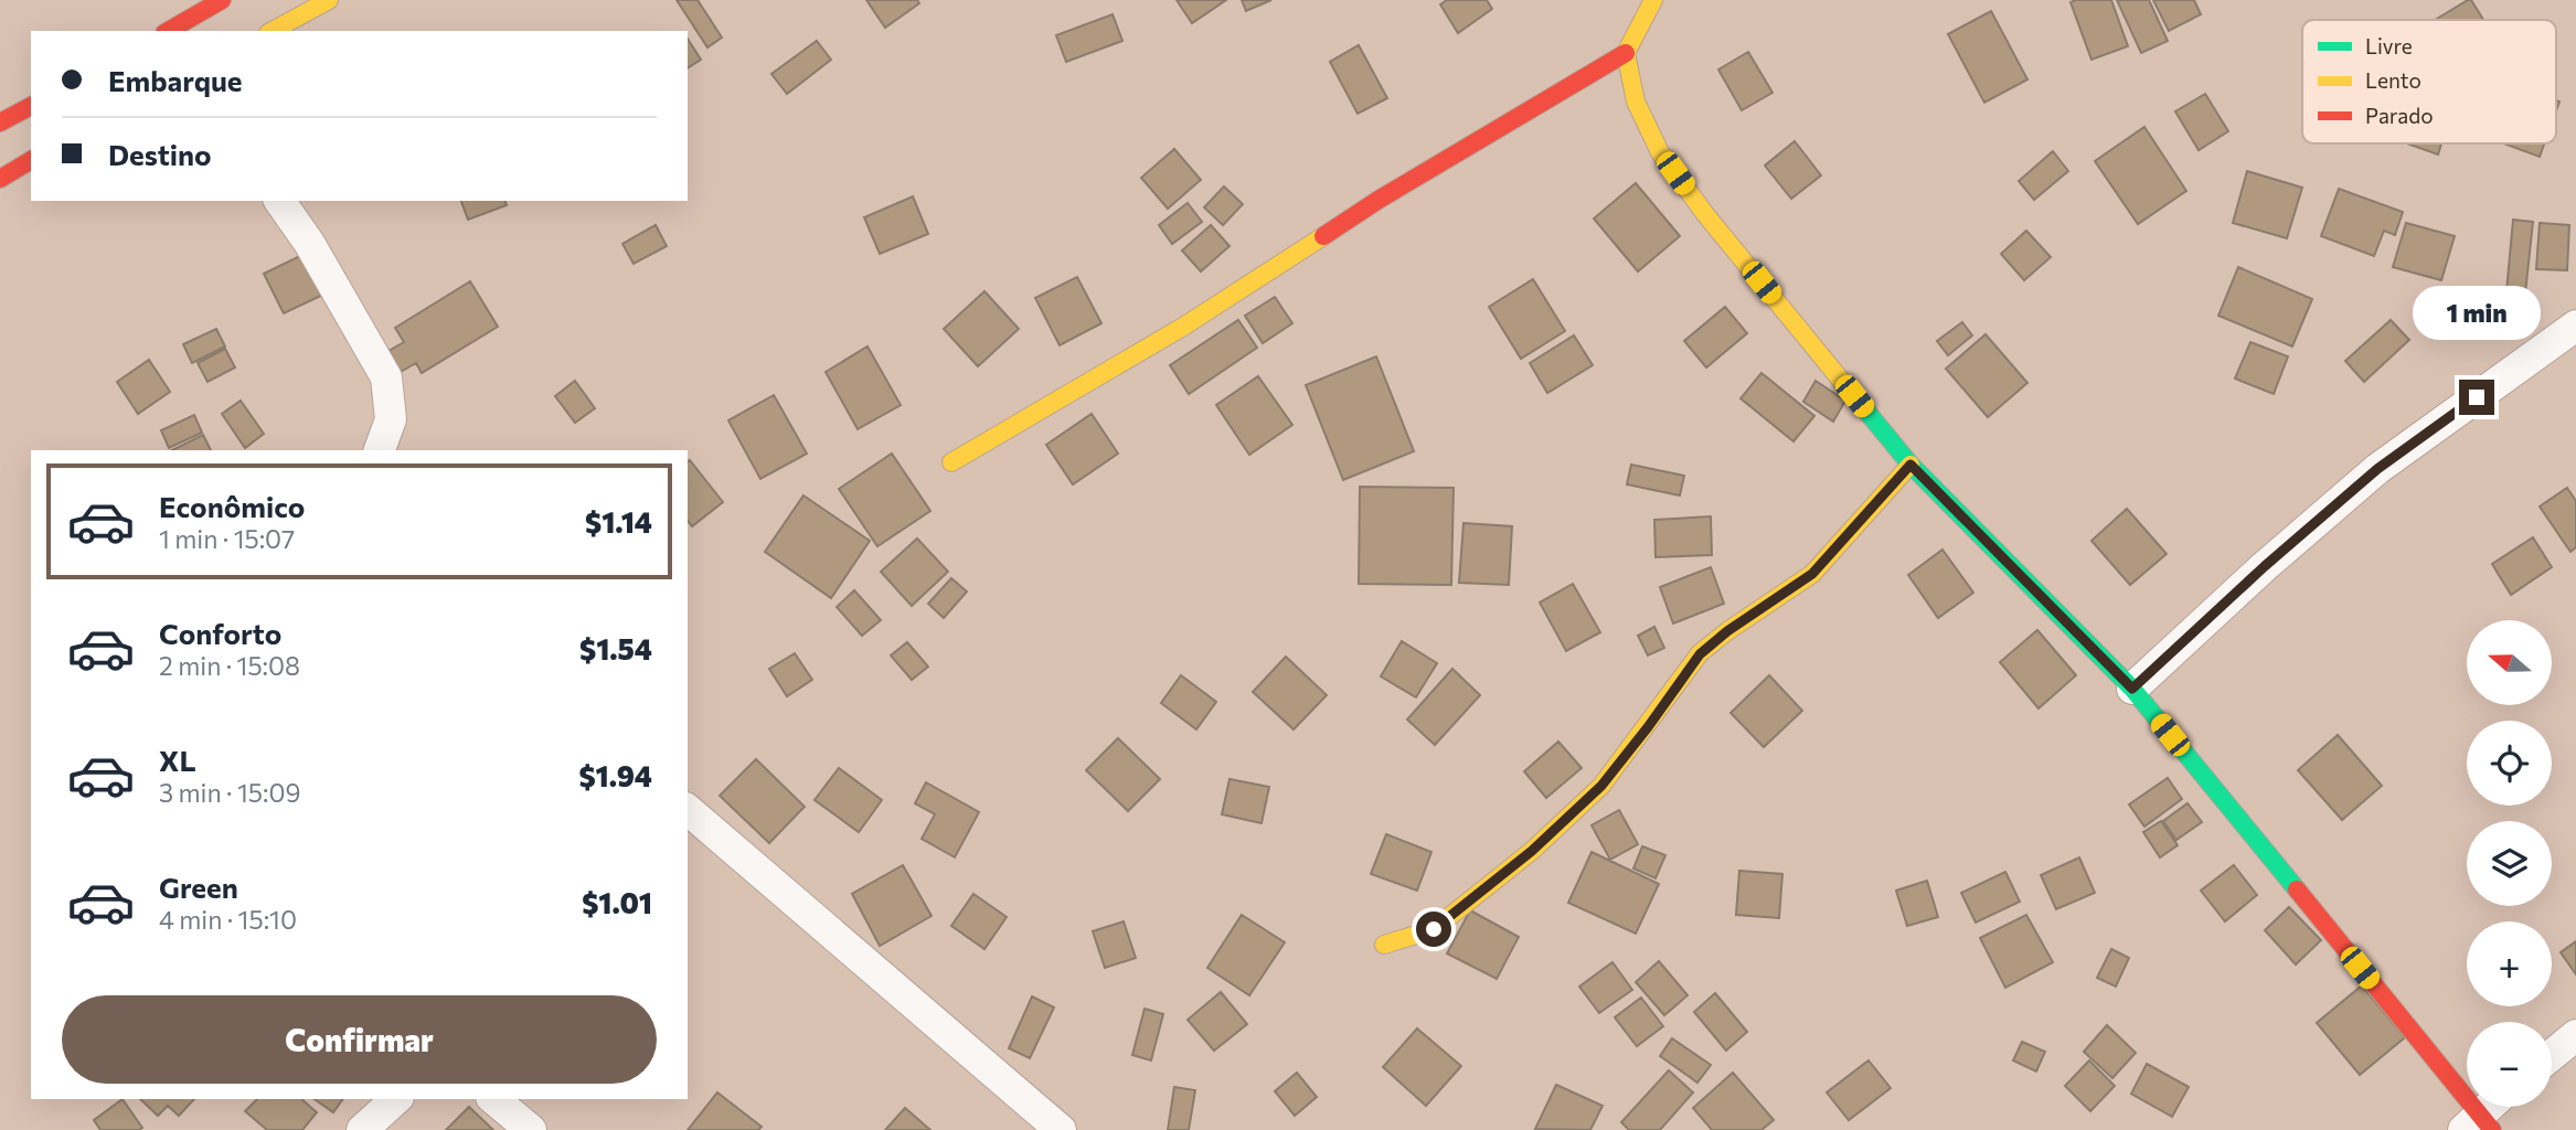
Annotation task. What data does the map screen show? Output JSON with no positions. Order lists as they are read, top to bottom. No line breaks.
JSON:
{"legend":["Livre","Lento","Parado"],"north":"left","page":{"banner":["Embarque","Destino"],"bubble":"1 min","list":[{"name":"Econômico","note":"1 min · 15:07","value":"$1.14"},{"name":"Conforto","note":"2 min · 15:08","value":"$1.54"},{"name":"XL","note":"3 min · 15:09","value":"$1.94"},{"name":"Green","note":"4 min · 15:10","value":"$1.01"}],"map_buttons":["+","−"],"buttons":"Confirmar"}}
